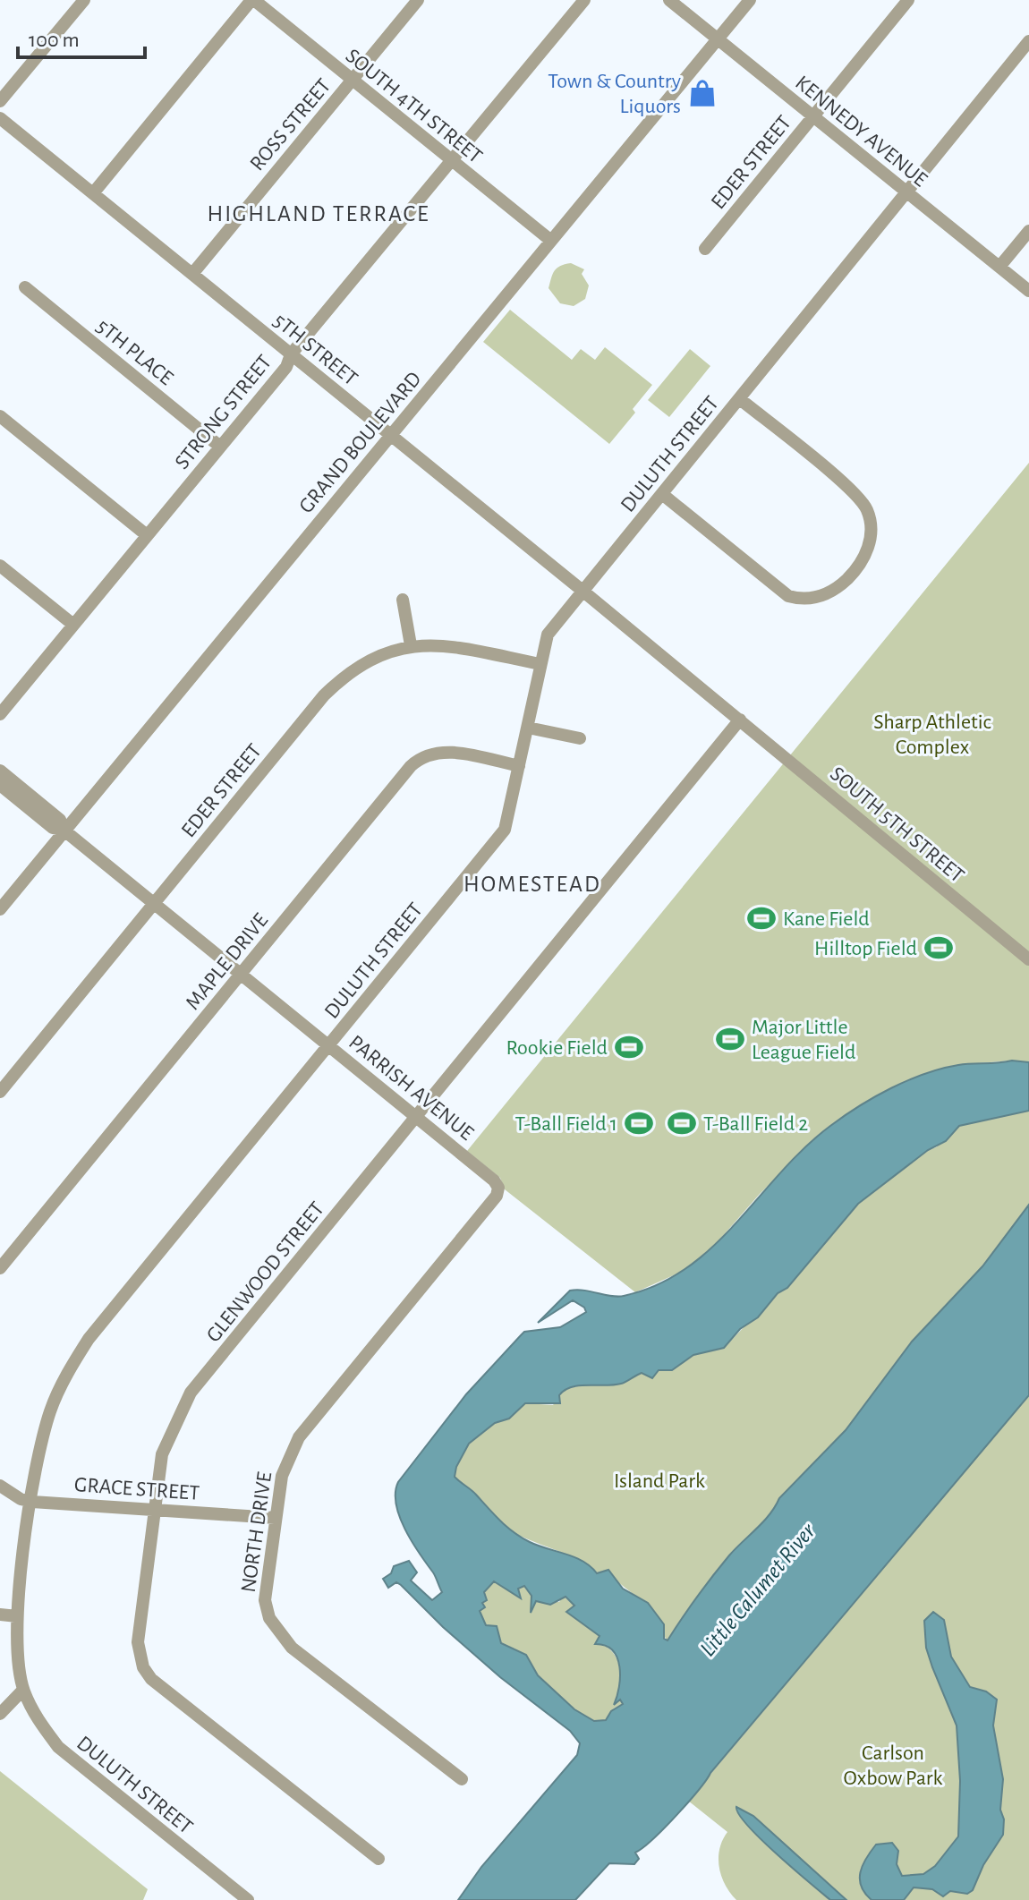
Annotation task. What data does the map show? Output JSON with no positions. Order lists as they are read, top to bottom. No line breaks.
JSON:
{"streets":{"street":["SOUTH 4TH STREET","ROSS STREET","KENNEDY AVENUE","EDER STREET","5TH STREET","5TH PLACE","STRONG STREET","GRAND BOULEVARD","DULUTH STREET","SOUTH 5TH STREET","MAPLE DRIVE","PARRISH AVENUE","GLENWOOD STREET","GRACE STREET","NORTH DRIVE"]},"crossings":[["SOUTH 4TH STREET","ROSS STREET"],["SOUTH 4TH STREET","STRONG STREET"],["SOUTH 4TH STREET","GRAND BOULEVARD"],["ROSS STREET","5TH STREET"],["KENNEDY AVENUE","EDER STREET"],["KENNEDY AVENUE","GRAND BOULEVARD"],["KENNEDY AVENUE","DULUTH STREET"],["EDER STREET","DULUTH STREET"],["EDER STREET","PARRISH AVENUE"],["5TH STREET","STRONG STREET"],["5TH STREET","GRAND BOULEVARD"],["5TH STREET","DULUTH STREET"],["5TH STREET","SOUTH 5TH STREET"],["5TH STREET","GLENWOOD STREET"],["5TH PLACE","STRONG STREET"],["GRAND BOULEVARD","PARRISH AVENUE"],["DULUTH STREET","MAPLE DRIVE"],["DULUTH STREET","PARRISH AVENUE"],["DULUTH STREET","GRACE STREET"],["SOUTH 5TH STREET","GLENWOOD STREET"],["MAPLE DRIVE","PARRISH AVENUE"],["PARRISH AVENUE","GLENWOOD STREET"],["PARRISH AVENUE","NORTH DRIVE"],["GLENWOOD STREET","GRACE STREET"],["GRACE STREET","NORTH DRIVE"]],"districts":["HIGHLAND TERRACE","HOMESTEAD"],"water":["Little Calumet River"],"parks":["Sharp Athletic Complex","Island Park","Carlson Oxbow Park"],"places":{"shop":["Town & Country Liquors"],"sports":["Kane Field","Hilltop Field","Major Little League Field","Rookie Field","T-Ball Field 1","T-Ball Field 2"]},"scale_bar":"100 m"}
